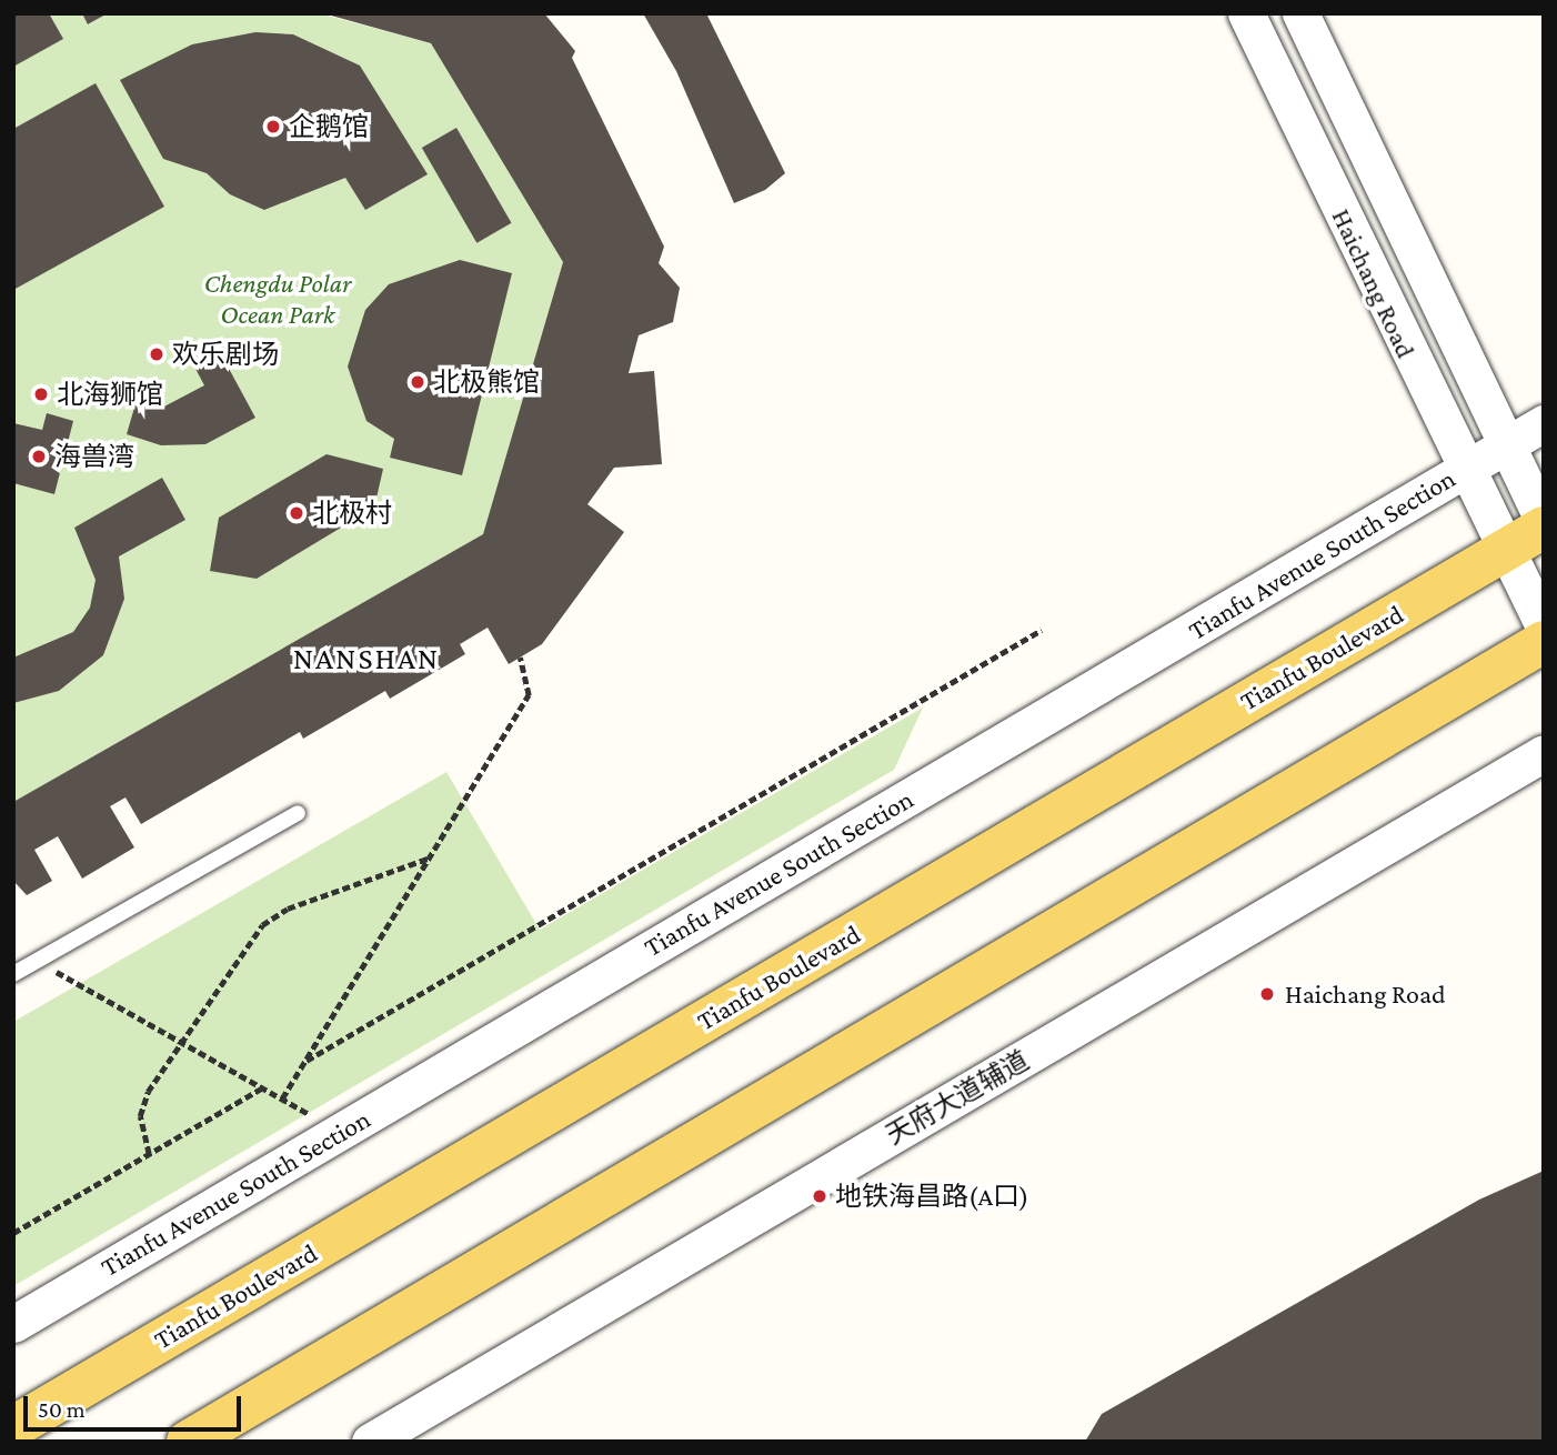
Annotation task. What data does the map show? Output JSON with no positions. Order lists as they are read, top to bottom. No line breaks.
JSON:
{"streets":{"main road":["Tianfu Boulevard"],"street":["Haichang Road","Tianfu Avenue South Section","天府大道辅道"]},"crossings":[["Haichang Road","Tianfu Avenue South Section"],["Haichang Road","Tianfu Boulevard"]],"districts":["NANSHAN"],"parks":["Chengdu Polar Ocean Park"],"places":["企鹅馆","欢乐剧场","北极熊馆","北海狮馆","海兽湾","北极村","Haichang Road","地铁海昌路(A口)"],"scale_bar":"50 m"}
